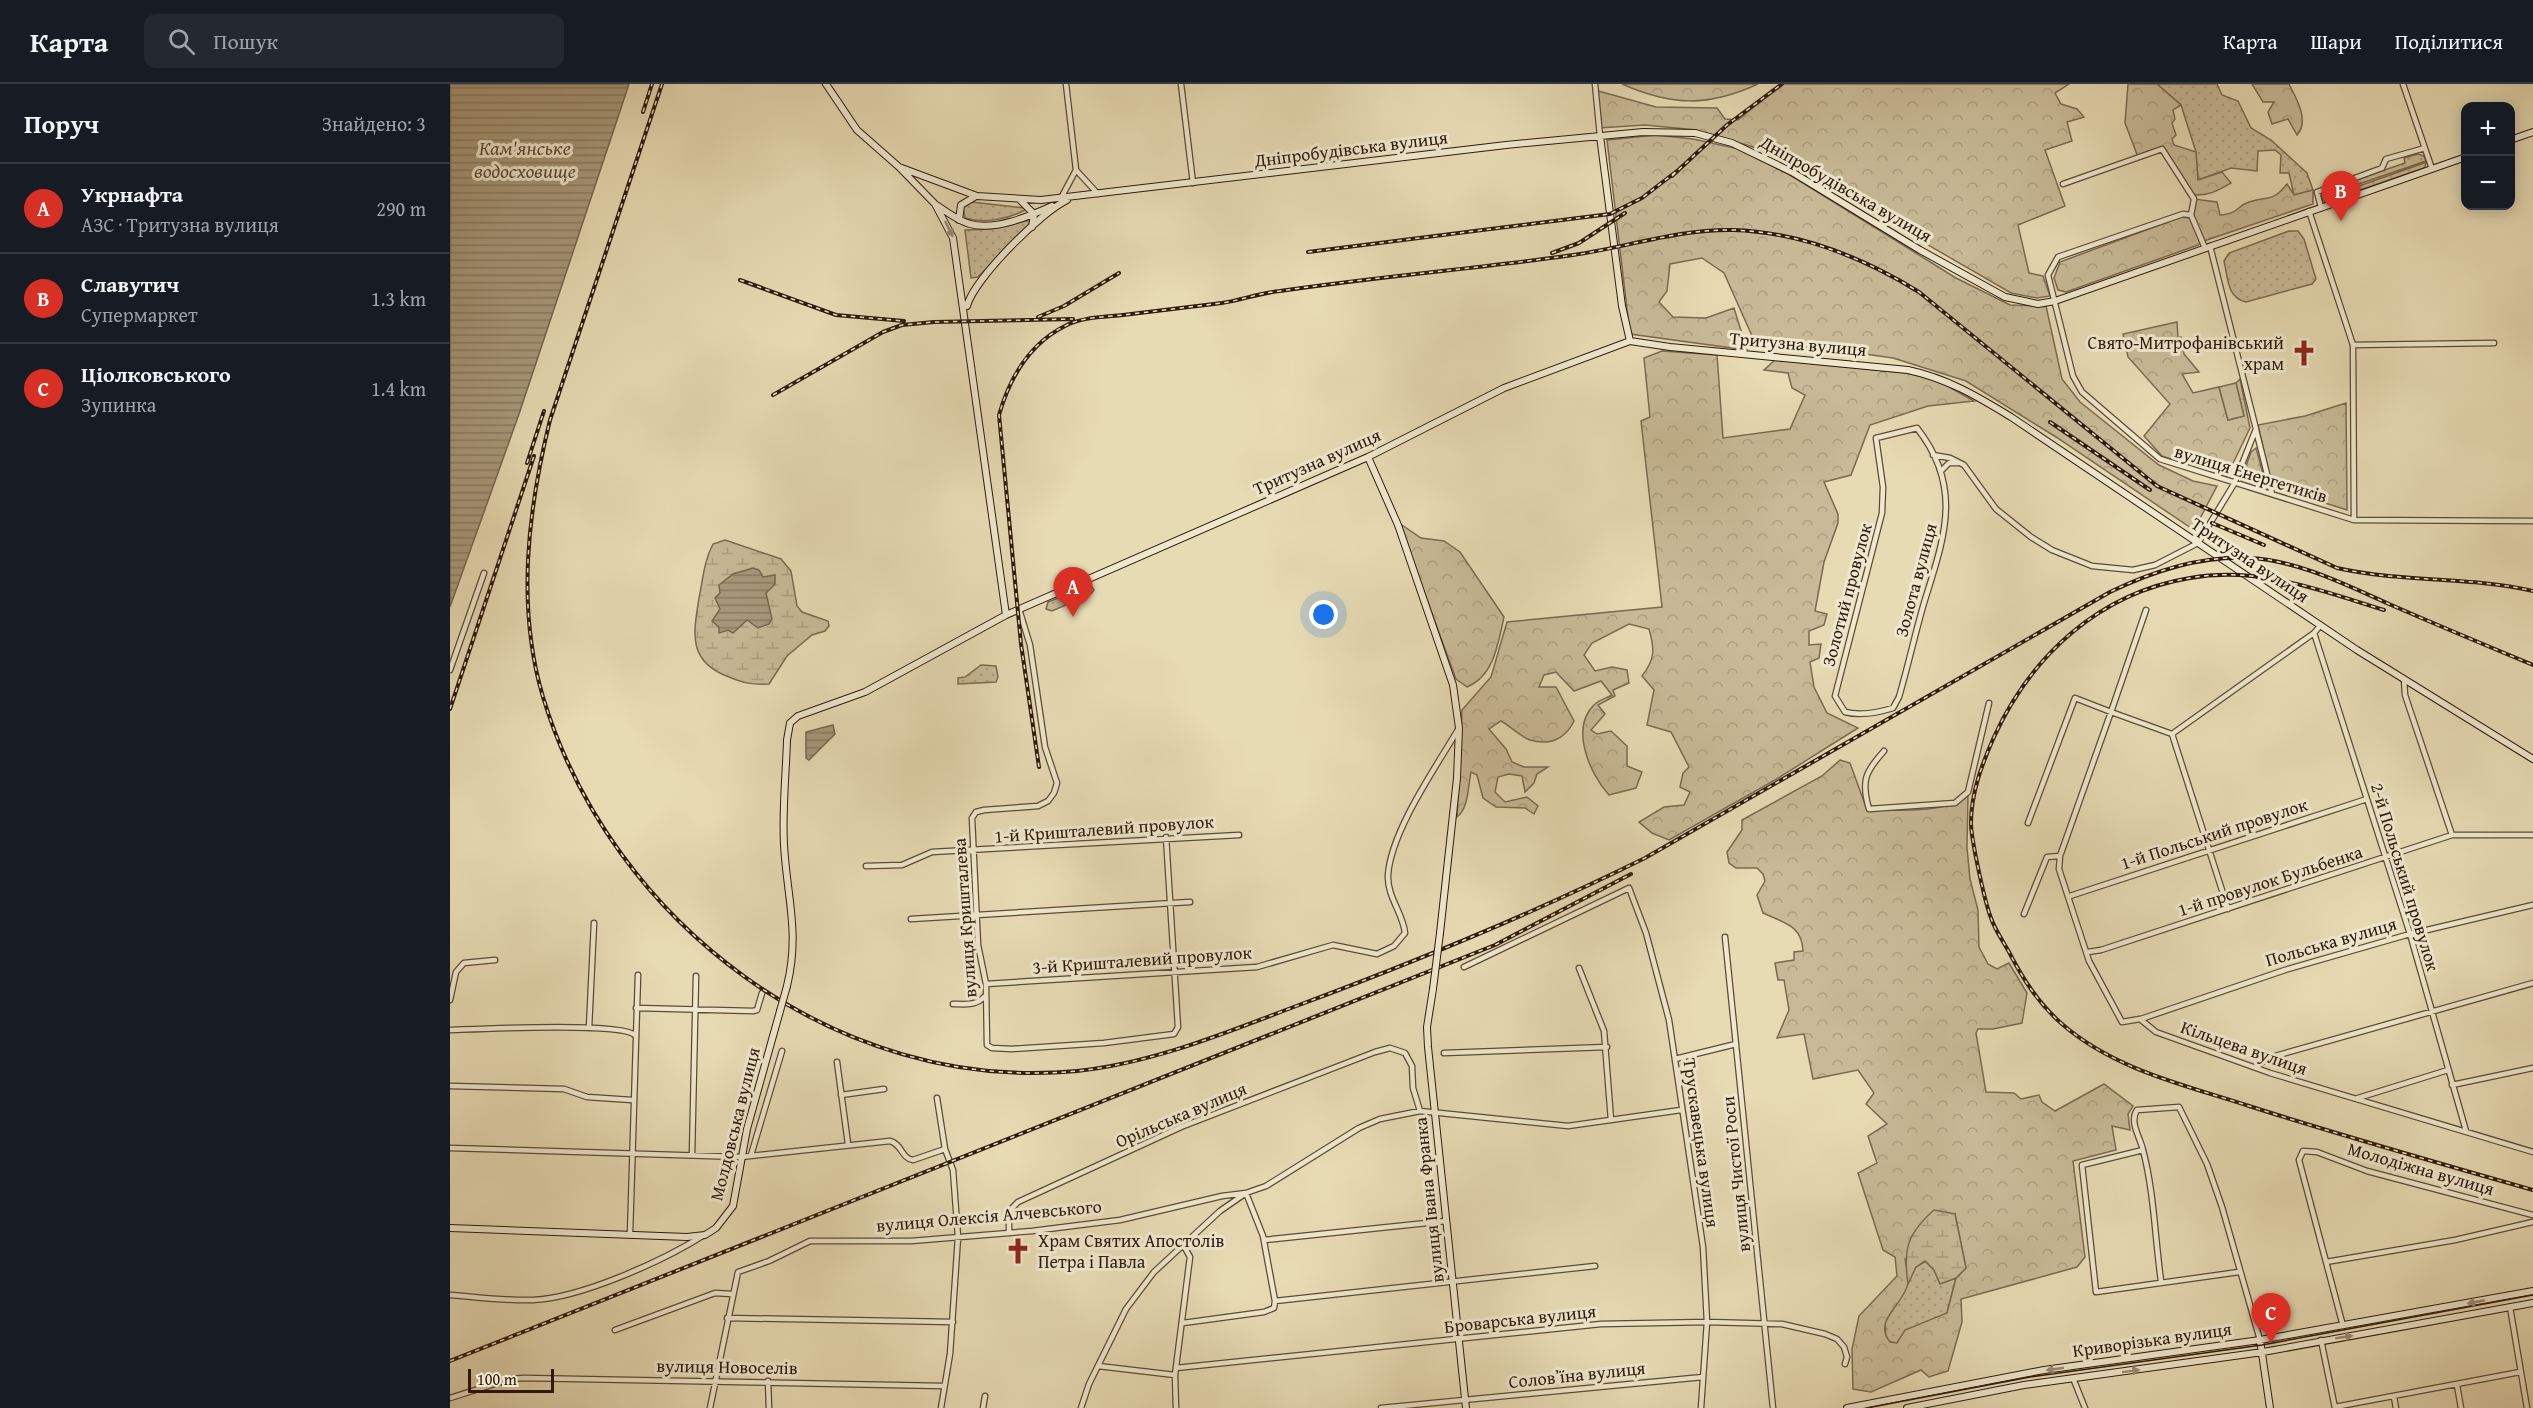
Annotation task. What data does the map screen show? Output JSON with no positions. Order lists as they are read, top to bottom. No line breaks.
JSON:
{"streets":{"street":["Дніпробудівська вулиця","Тритузна вулиця","вулиця Енергетиків","Золота вулиця","Золотий провулок","1-й Кришталевий провулок","1-й Польський провулок","2-й Польський провулок","1-й провулок Бульбенка","вулиця Кришталева","Польська вулиця","3-й Кришталевий провулок","Кільцева вулиця","Орільська вулиця","Молдовська вулиця","Трускавецька вулиця","Молодіжна вулиця","вулиця Чистої Роси","вулиця Івана Франка","вулиця Олексія Алчевського","Броварська вулиця","Криворізька вулиця","вулиця Новоселів","Соловʼїна вулиця"]},"crossings":[["Дніпробудівська вулиця","вулиця Енергетиків"],["Тритузна вулиця","вулиця Кришталева"],["Тритузна вулиця","Молдовська вулиця"],["Тритузна вулиця","вулиця Івана Франка"],["Золота вулиця","Золотий провулок"],["1-й Кришталевий провулок","вулиця Кришталева"],["1-й Польський провулок","2-й Польський провулок"],["1-й Польський провулок","Кільцева вулиця"],["2-й Польський провулок","1-й провулок Бульбенка"],["2-й Польський провулок","Польська вулиця"],["2-й Польський провулок","Кільцева вулиця"],["1-й провулок Бульбенка","Кільцева вулиця"],["вулиця Кришталева","3-й Кришталевий провулок"],["Польська вулиця","Кільцева вулиця"],["3-й Кришталевий провулок","вулиця Івана Франка"],["Орільська вулиця","вулиця Олексія Алчевського"],["Трускавецька вулиця","Броварська вулиця"],["Трускавецька вулиця","Соловʼїна вулиця"],["Молодіжна вулиця","Криворізька вулиця"],["вулиця Чистої Роси","Броварська вулиця"],["вулиця Івана Франка","Броварська вулиця"],["вулиця Івана Франка","Соловʼїна вулиця"]],"water":["Кам'янське водосховище"],"places":{"church":["Свято-Митрофанівський храм","Храм Святих Апостолів Петра і Павла"]},"scale_bar":"100 m","page":{"header":"Карта","search":"Пошук","nav":["Карта","Шари","Поділитися"],"heading":["Поруч","Знайдено: 3"],"map_buttons":["+","−"],"list":[{"mark":"A","name":"Укрнафта","note":"АЗС · Тритузна вулиця","value":"290 m"},{"mark":"B","name":"Славутич","note":"Супермаркет","value":"1.3 km"},{"mark":"C","name":"Ціолковського","note":"Зупинка","value":"1.4 km"}],"pins":["B","A","C"],"scale":"100 m"}}
